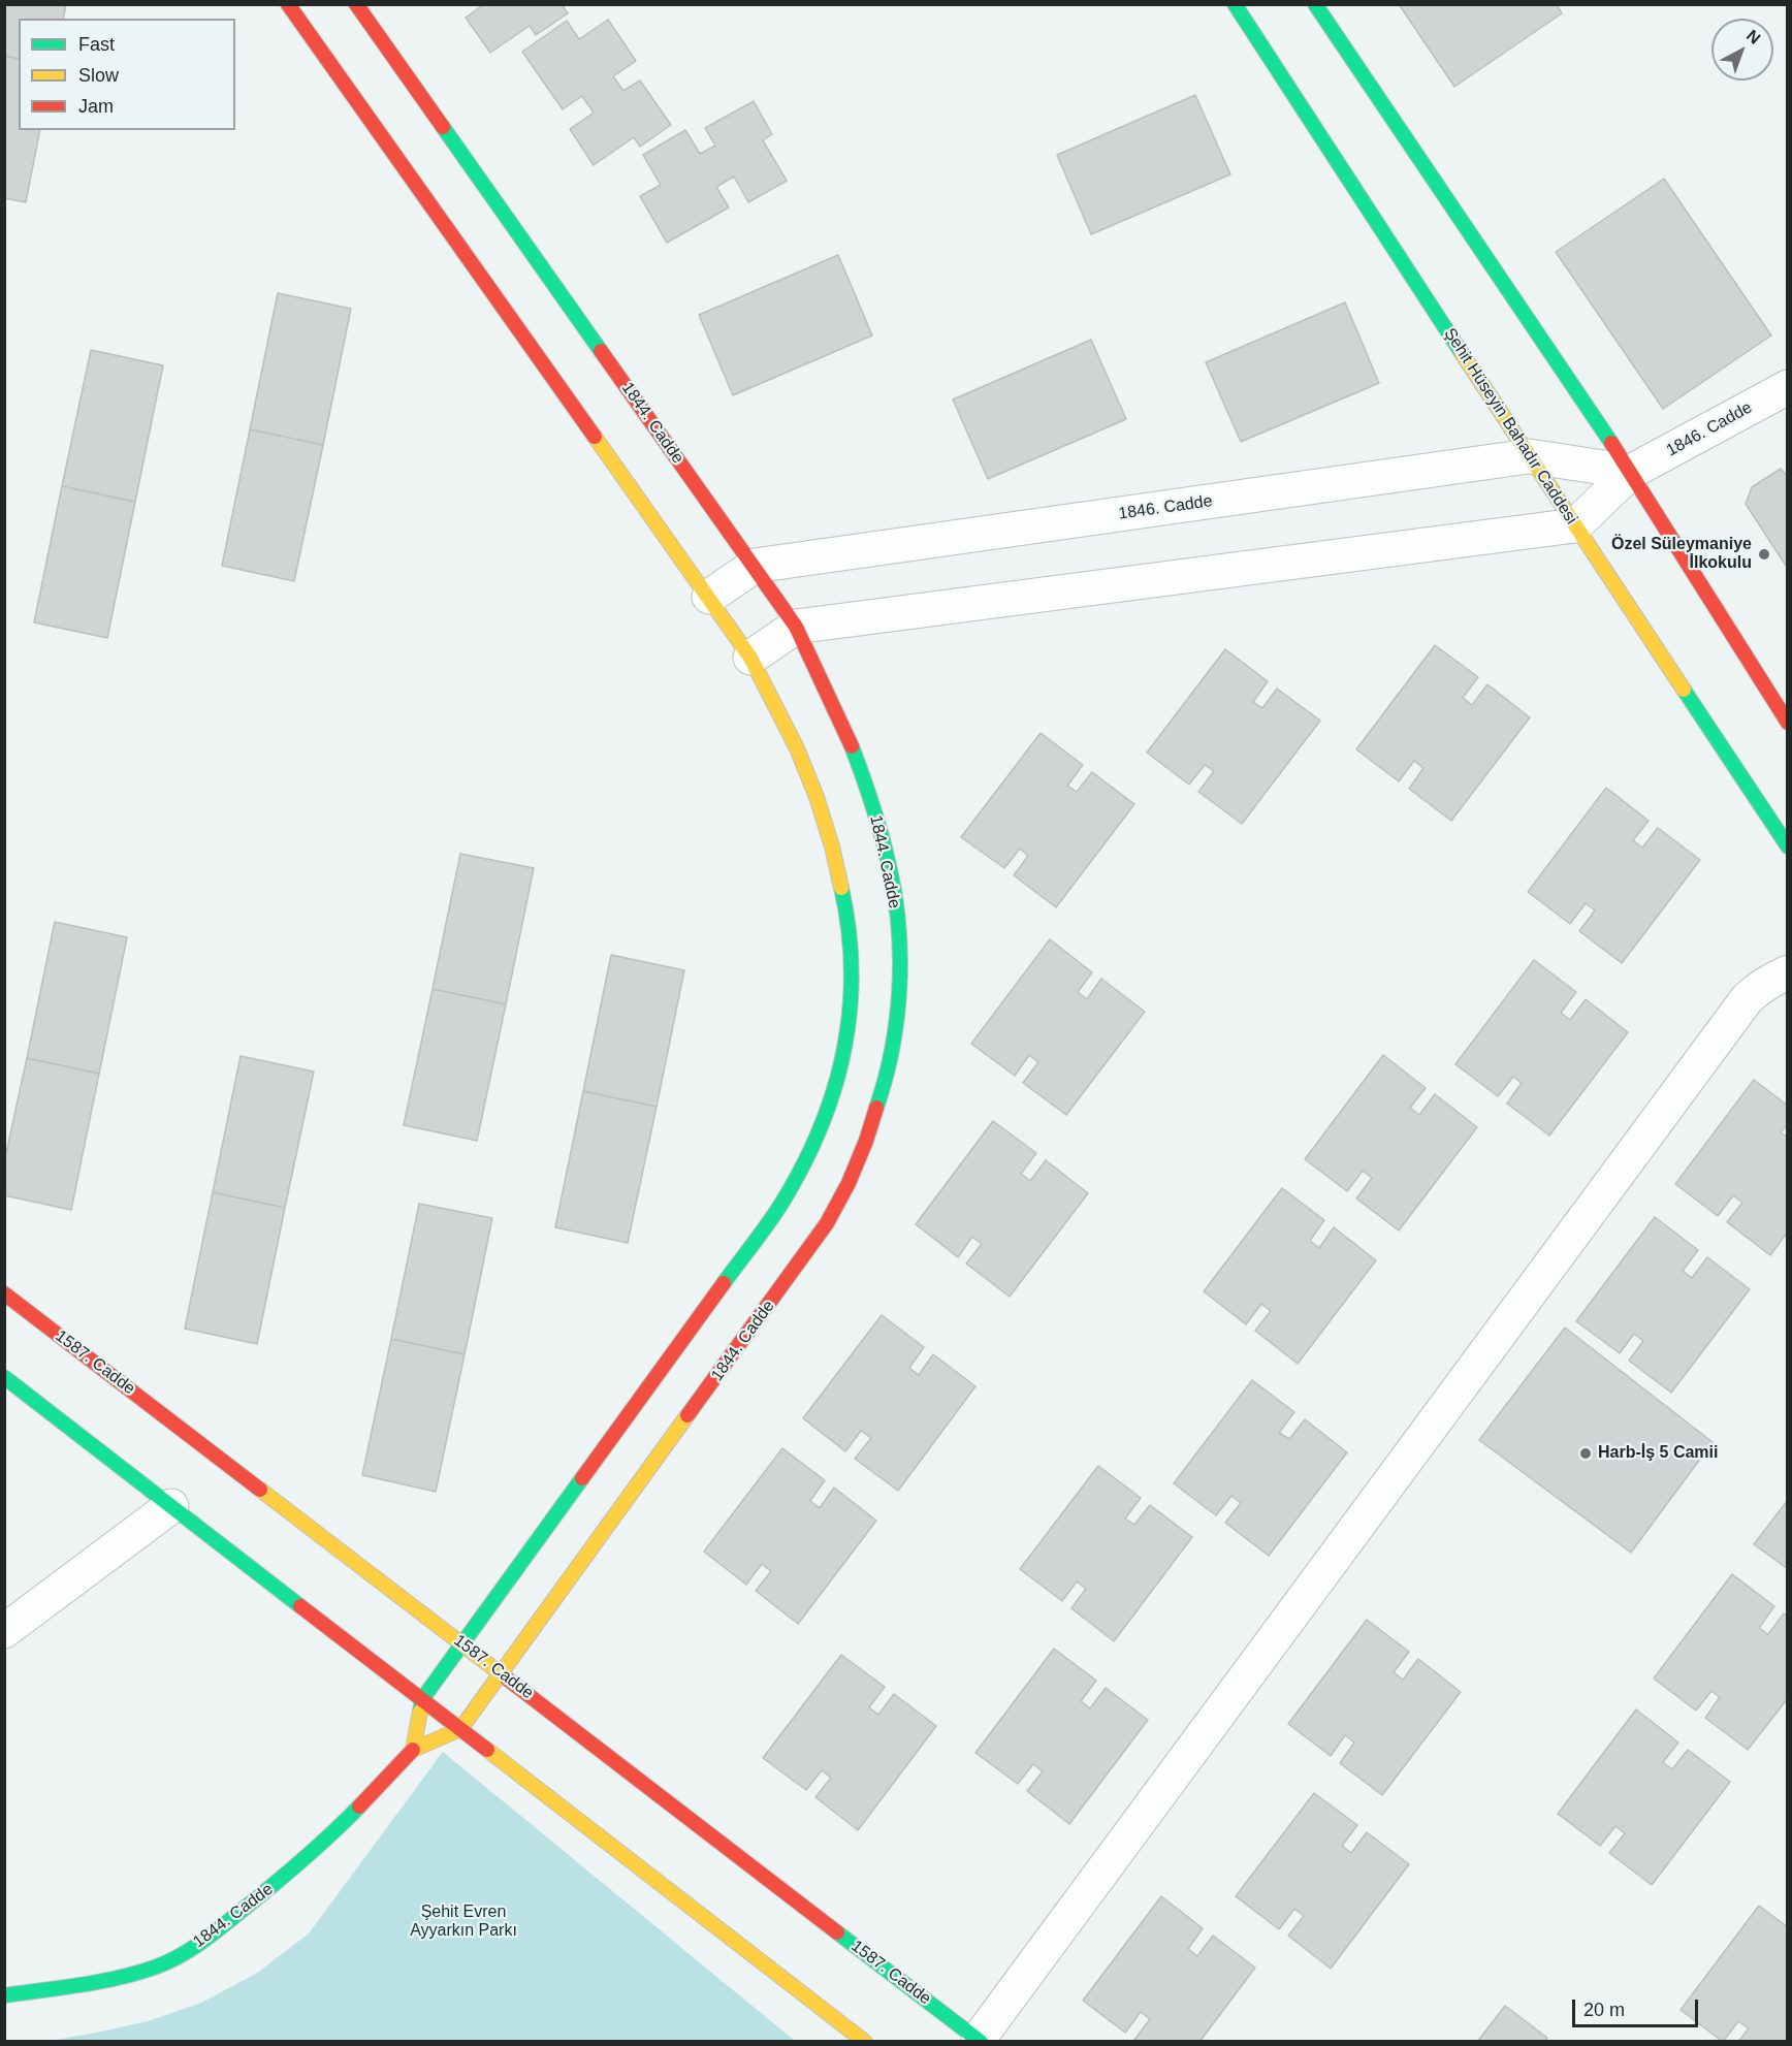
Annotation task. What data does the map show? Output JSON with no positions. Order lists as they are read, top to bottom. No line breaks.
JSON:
{"streets":{"street":["1844. Cadde","Şehit Hüseyin Bahadır Caddesi","1846. Cadde","1587. Cadde"]},"crossings":[["1844. Cadde","1846. Cadde"],["1844. Cadde","1587. Cadde"],["Şehit Hüseyin Bahadır Caddesi","1846. Cadde"]],"parks":["Şehit Evren Ayyarkın Parkı"],"places":["Özel Süleymaniye İlkokulu","Harb-İş 5 Camii"],"legend":["Fast","Slow","Jam"],"scale_bar":"20 m","north":"top right"}
